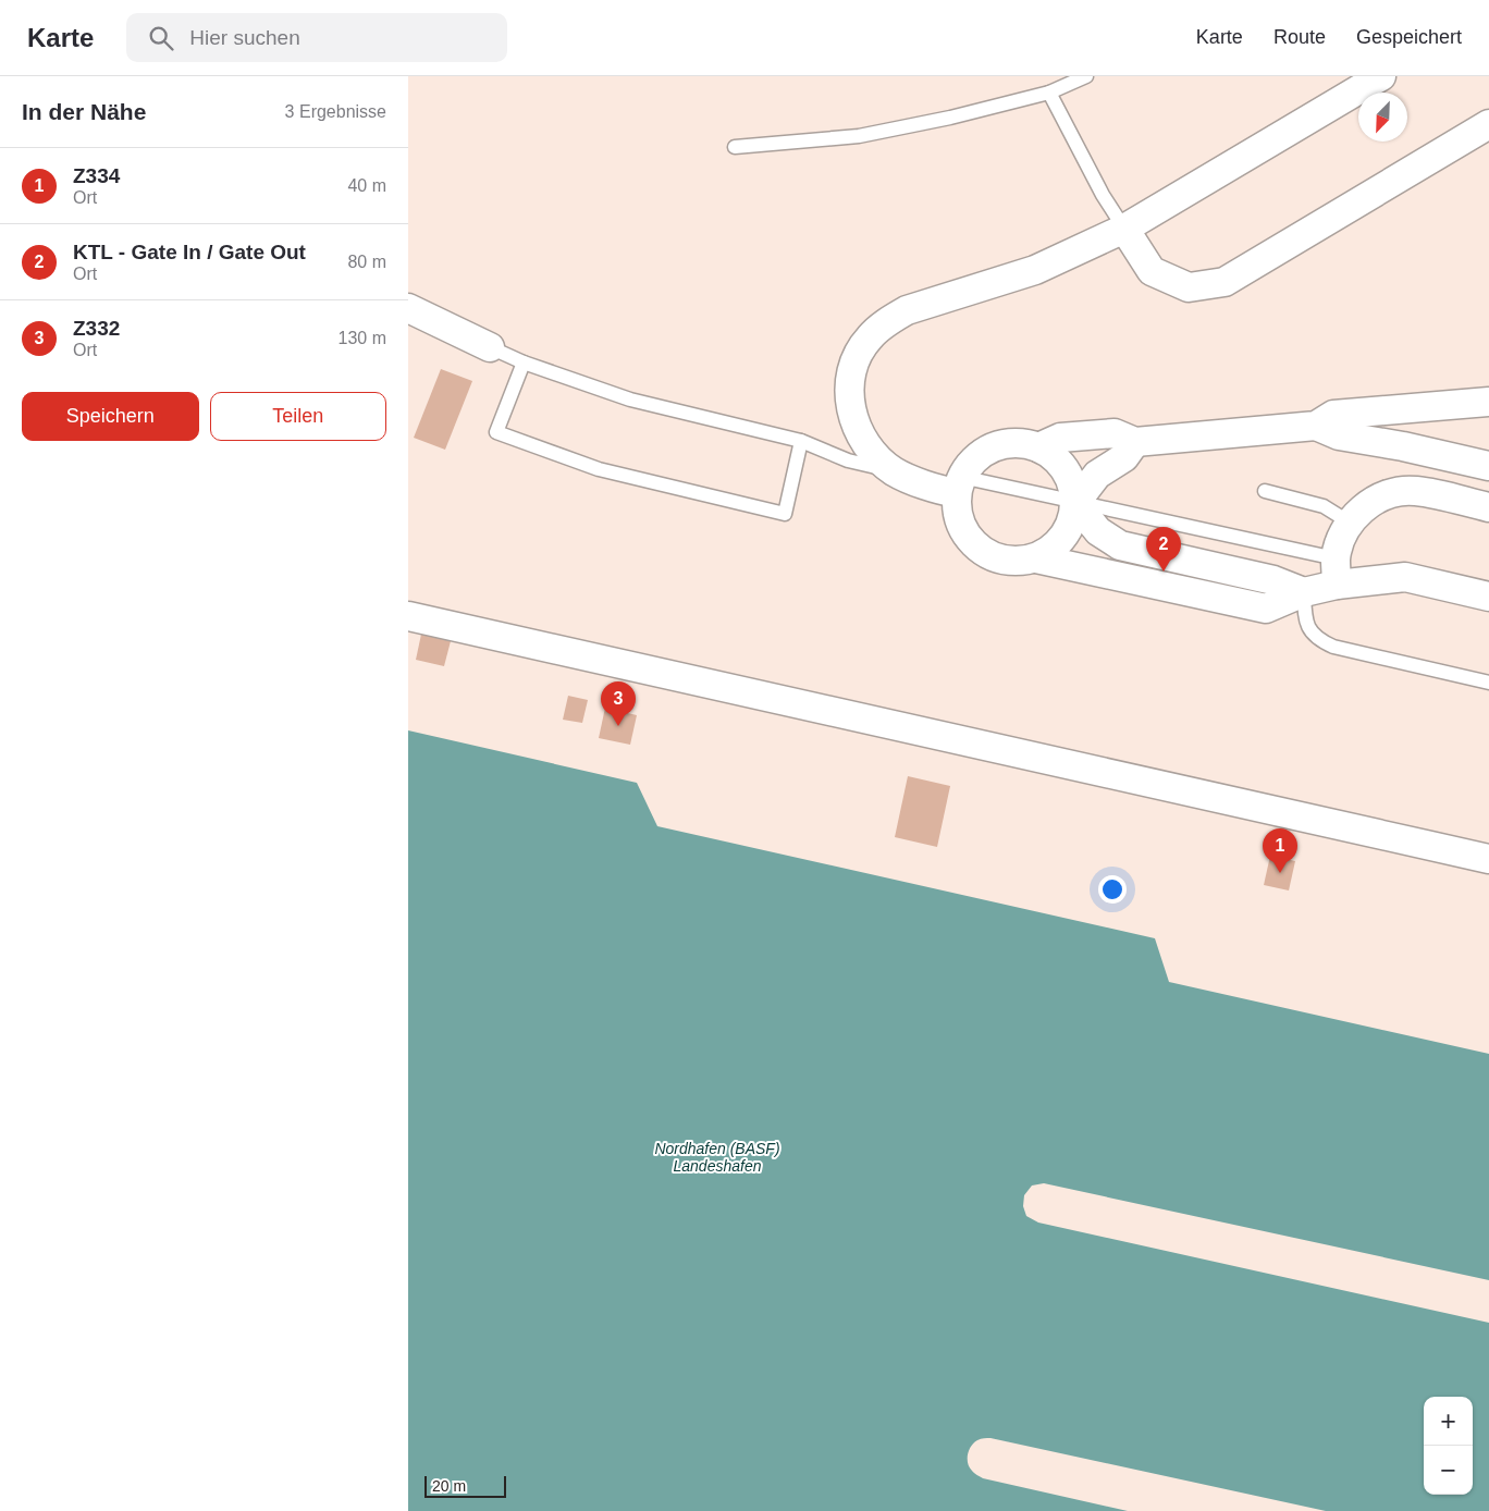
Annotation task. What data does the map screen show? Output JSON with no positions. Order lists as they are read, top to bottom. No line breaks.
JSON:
{"water":["Nordhafen (BASF) Landeshafen"],"scale_bar":"20 m","north":"bottom left","page":{"header":"Karte","search":"Hier suchen","nav":["Karte","Route","Gespeichert"],"heading":["In der Nähe","3 Ergebnisse"],"list":[{"mark":"1","name":"Z334","note":"Ort","value":"40 m"},{"mark":"2","name":"KTL - Gate In / Gate Out","note":"Ort","value":"80 m"},{"mark":"3","name":"Z332","note":"Ort","value":"130 m"}],"buttons":["Speichern","Teilen"],"pins":["2","3","1"],"map_buttons":["+","−"],"scale":"20 m"}}
